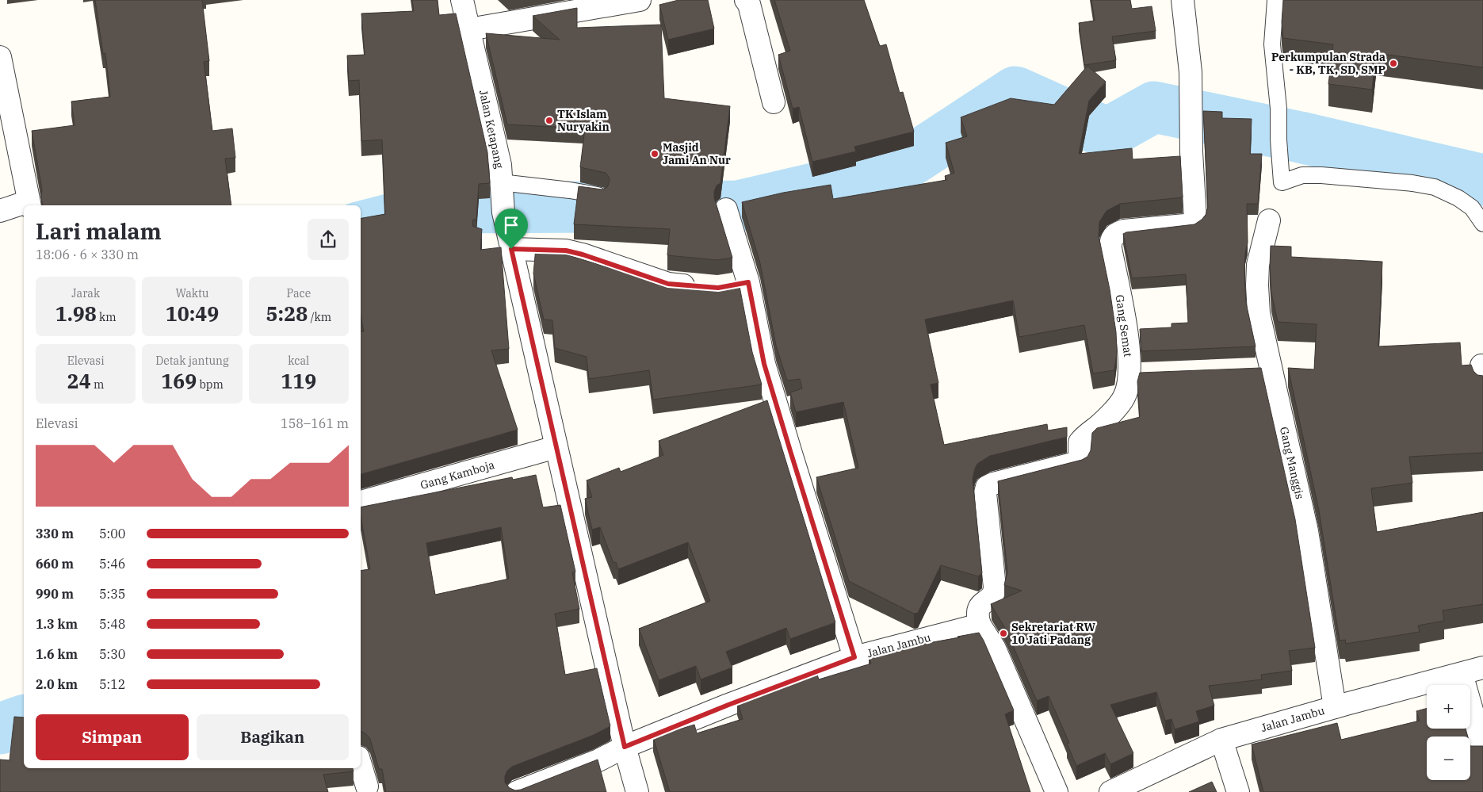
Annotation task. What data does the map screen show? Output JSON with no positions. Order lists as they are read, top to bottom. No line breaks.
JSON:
{"streets":{"street":["Jalan Ketapang","Gang Semat","Gang Manggis","Gang Kamboja","Jalan Jambu"]},"crossings":[["Jalan Ketapang","Gang Kamboja"],["Jalan Ketapang","Jalan Jambu"],["Gang Semat","Jalan Jambu"],["Gang Manggis","Jalan Jambu"]],"places":["Perkumpulan Strada - KB, TK, SD, SMP","TK Islam Nuryakin","Masjid Jami An Nur","Sekretariat RW 10 Jati Padang"],"page":{"heading":["Lari malam","18:06 · 6 × 330 m"],"stats":[["Jarak","1.98 km"],["Waktu","10:49"],["Pace","5:28 /km"],["Elevasi","24 m"],["Detak jantung","169 bpm"],["kcal","119"]],"chart":["Elevasi","158–161 m"],"list":[{"name":"330 m","note":"5:00"},{"name":"660 m","note":"5:46"},{"name":"990 m","note":"5:35"},{"name":"1.3 km","note":"5:48"},{"name":"1.6 km","note":"5:30"},{"name":"2.0 km","note":"5:12"}],"map_buttons":["+","−"],"buttons":["Simpan","Bagikan"]}}
